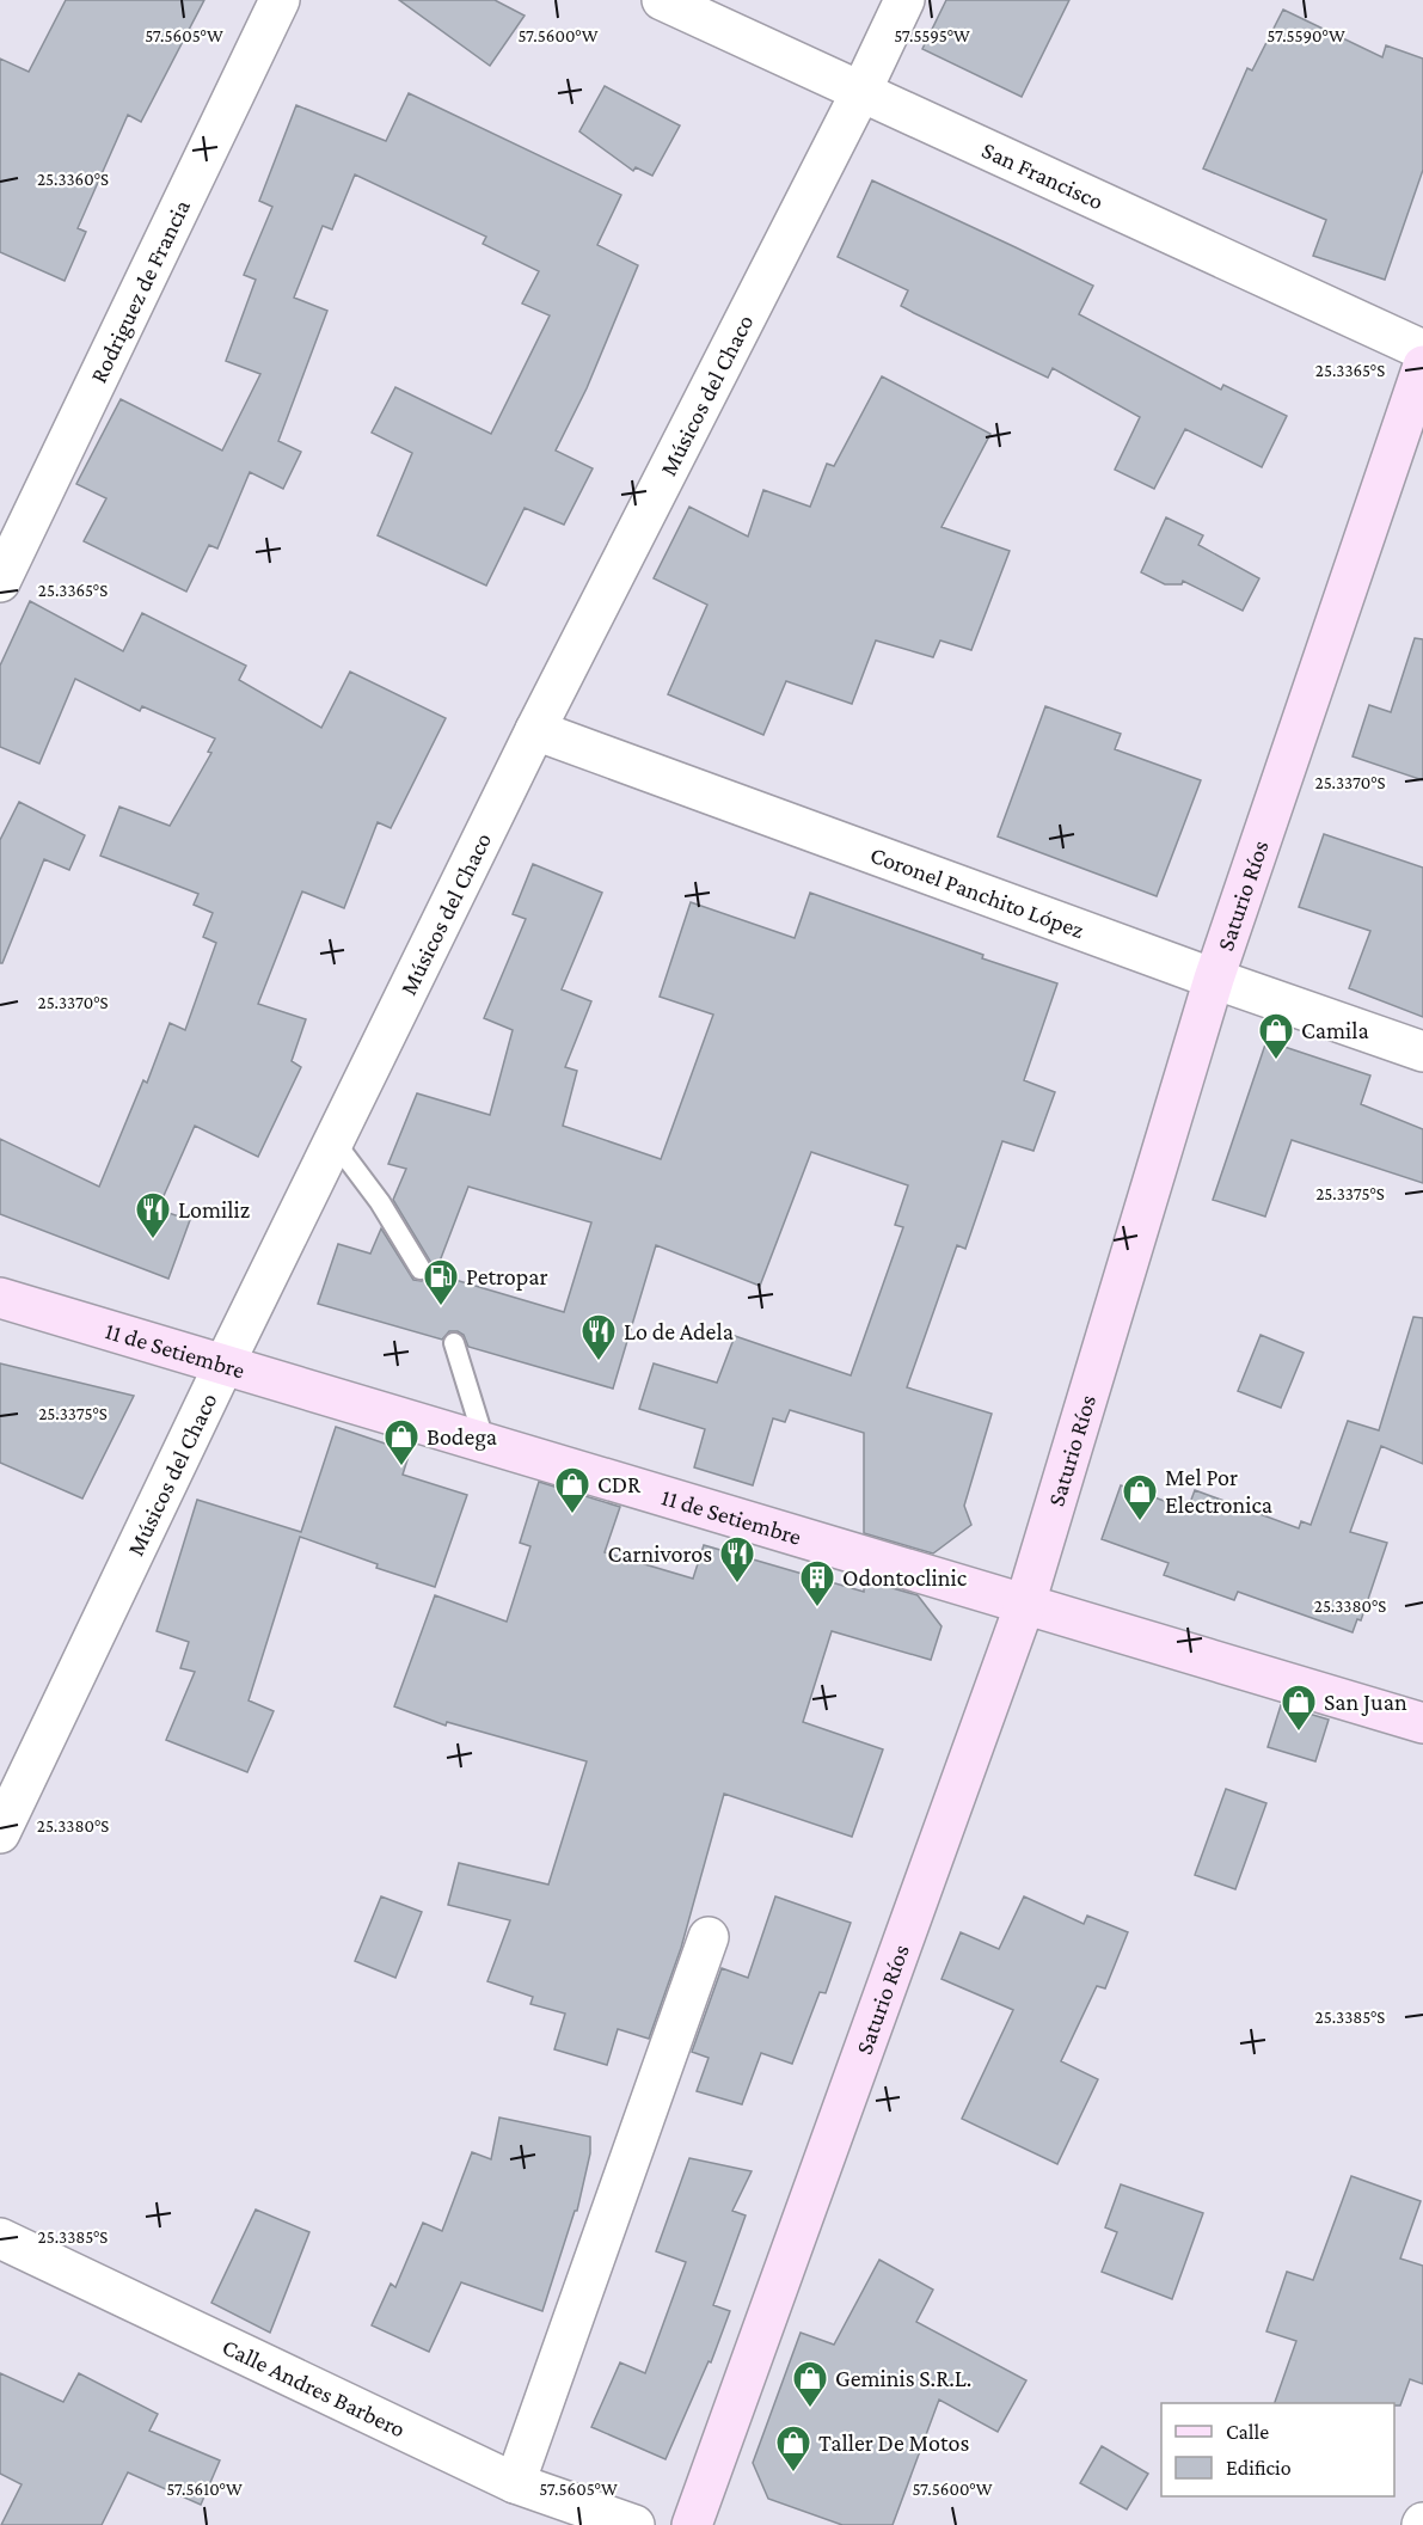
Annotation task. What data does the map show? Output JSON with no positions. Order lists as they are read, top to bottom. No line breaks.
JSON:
{"streets":{"street":["San Francisco","Rodriguez de Francia","Músicos del Chaco","Coronel Panchito López","Saturio Ríos","11 de Setiembre","Calle Andres Barbero"]},"crossings":[["San Francisco","Músicos del Chaco"],["Músicos del Chaco","Coronel Panchito López"],["Músicos del Chaco","11 de Setiembre"],["Coronel Panchito López","Saturio Ríos"],["Saturio Ríos","11 de Setiembre"]],"places":{"shop":["Camila","Bodega","CDR","Mel Por Electronica","San Juan","Geminis S.R.L.","Taller De Motos"],"restaurant":["Lomiliz","Lo de Adela","Carnivoros"],"fuel station":["Petropar"],"building":["Odontoclinic"]},"legend":["Calle","Edificio"],"coordinates":["57.5605°W","57.5600°W","57.5595°W","57.5590°W","25.3360°S","25.3365°S","25.3370°S","25.3375°S","25.3380°S","25.3385°S","57.5610°W"]}
